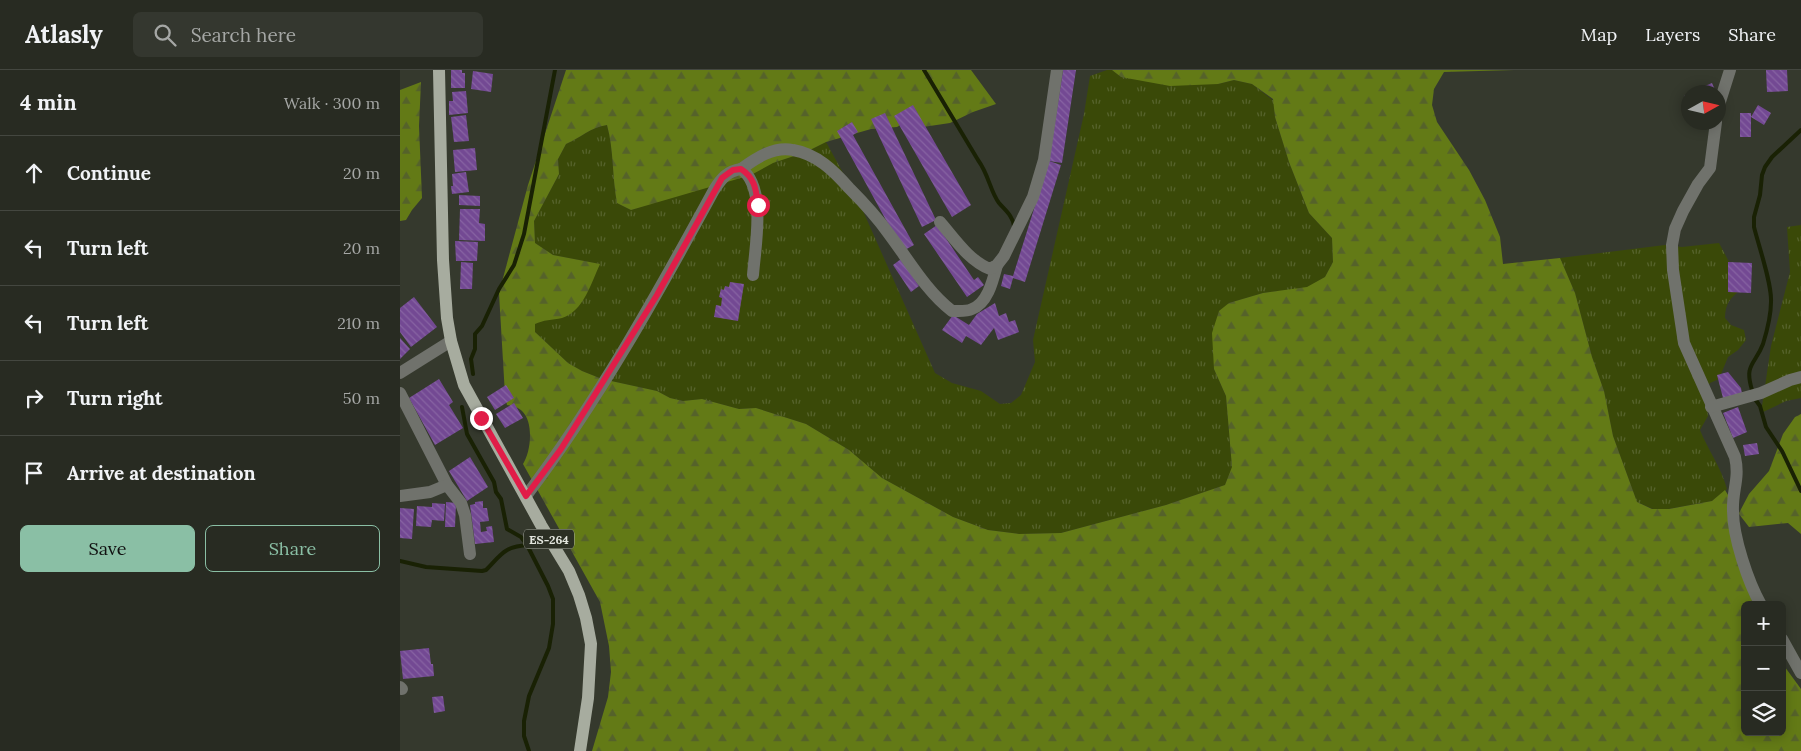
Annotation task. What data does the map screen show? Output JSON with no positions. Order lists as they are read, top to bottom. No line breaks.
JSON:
{"streets":{"main road":["ES-264"]},"north":"right","page":{"header":"Atlasly","search":"Search here","nav":["Map","Layers","Share"],"heading":["4 min","Walk · 300 m"],"list":[["Continue","20 m"],["Turn left","20 m"],["Turn left","210 m"],["Turn right","50 m"],"Arrive at destination"],"buttons":["Save","Share"],"map_buttons":["+","−"]}}
